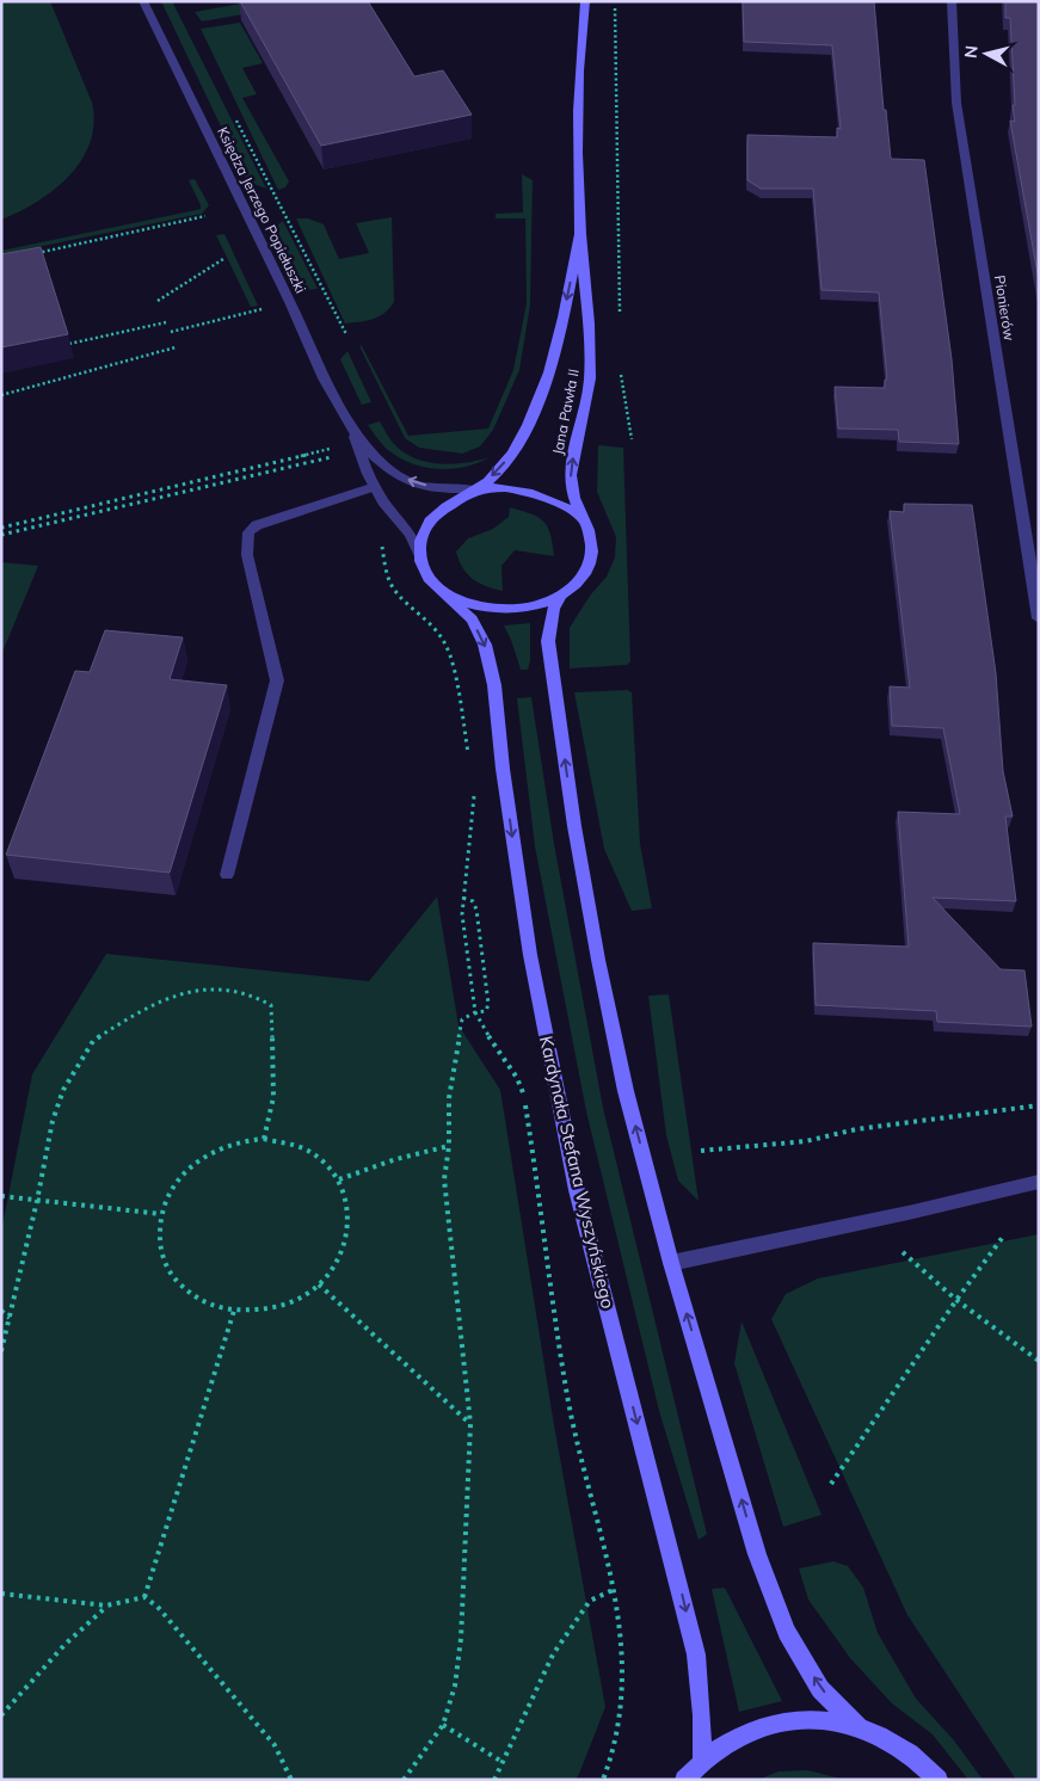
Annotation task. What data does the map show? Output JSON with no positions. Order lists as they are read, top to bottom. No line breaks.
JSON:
{"streets":{"main road":["Jana Pawła II","Kardynała Stefana Wyszyńskiego"],"street":["Księdza Jerzego Popiełuszki","Pionierów"]},"crossings":[["Księdza Jerzego Popiełuszki","Jana Pawła II"],["Księdza Jerzego Popiełuszki","Kardynała Stefana Wyszyńskiego"],["Jana Pawła II","Kardynała Stefana Wyszyńskiego"]],"north":"left"}
